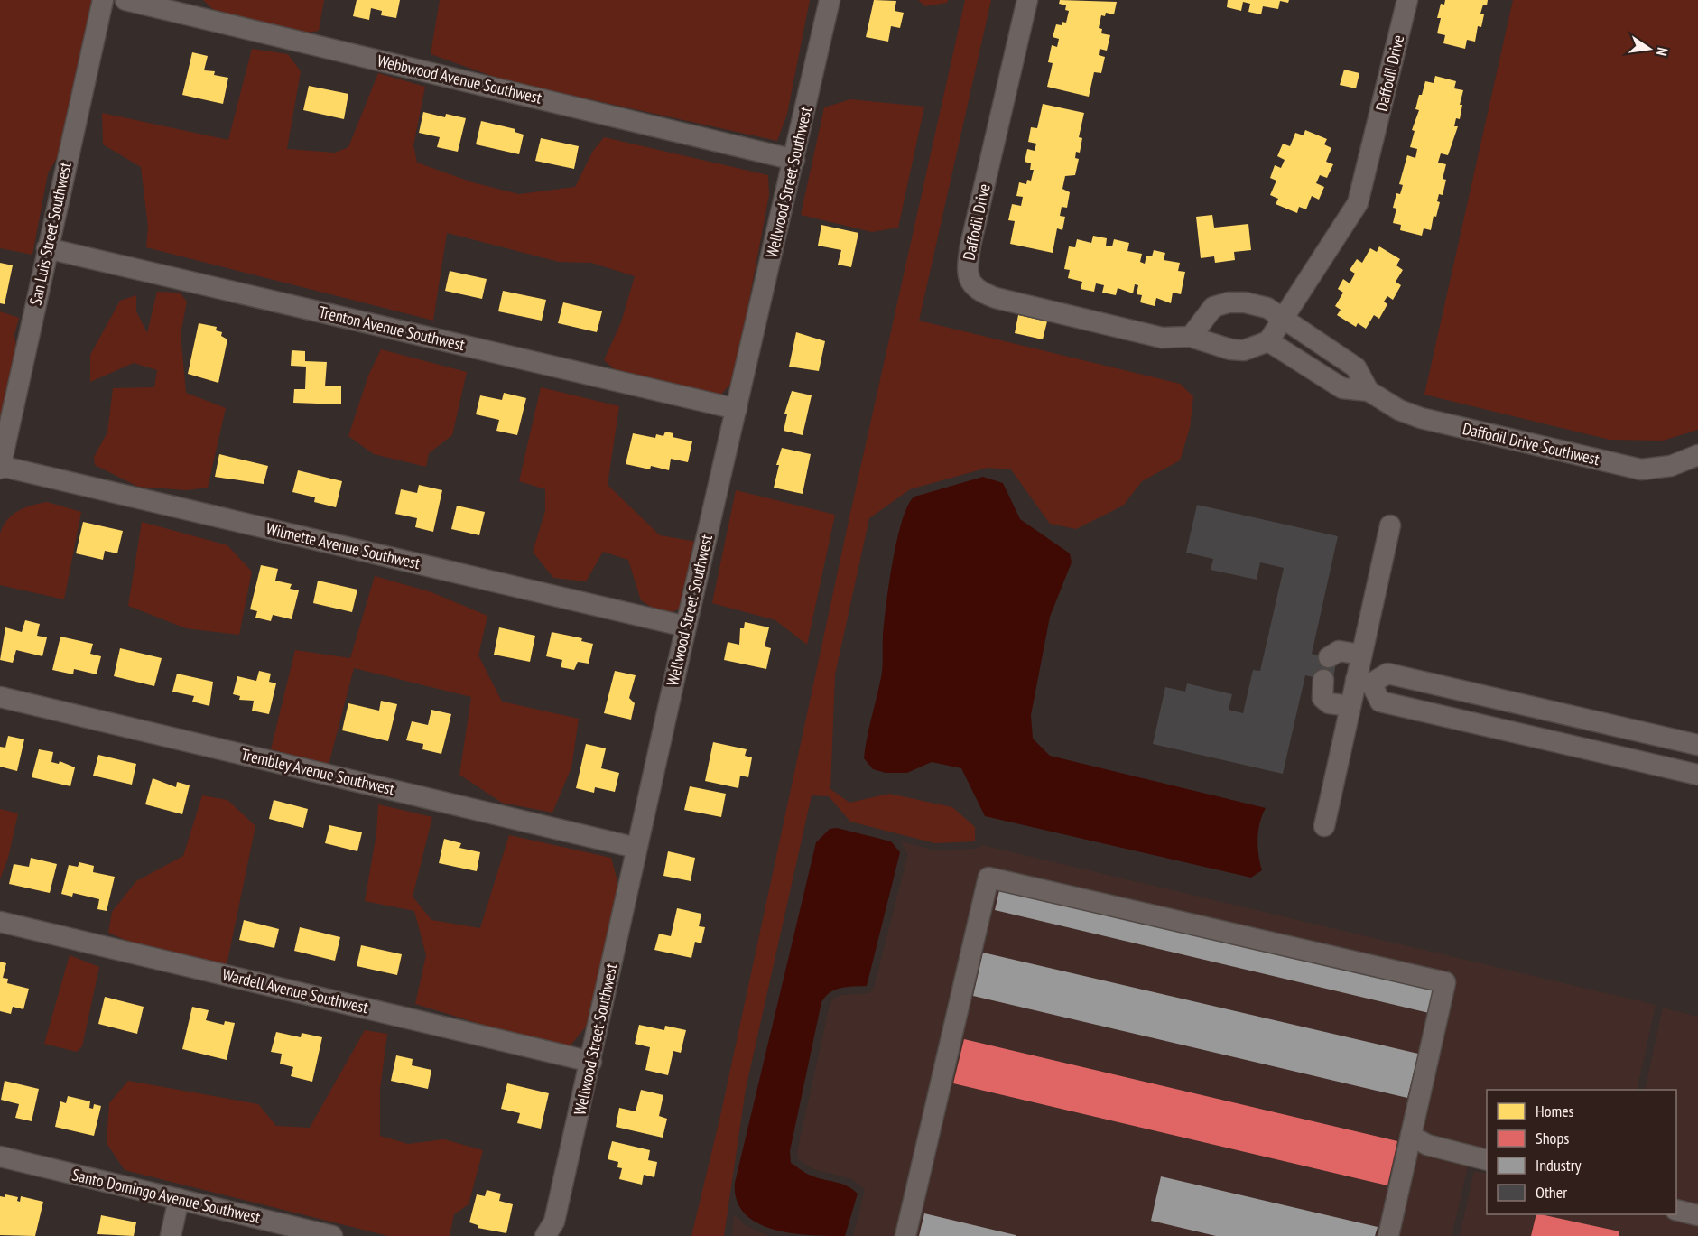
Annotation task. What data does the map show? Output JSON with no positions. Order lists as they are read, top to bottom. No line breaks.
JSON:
{"streets":{"street":["Daffodil Drive","Webbwood Avenue Southwest","Wellwood Street Southwest","San Luis Street Southwest","Trenton Avenue Southwest","Daffodil Drive Southwest","Wilmette Avenue Southwest","Trembley Avenue Southwest","Wardell Avenue Southwest","Santo Domingo Avenue Southwest"]},"crossings":[["Daffodil Drive","Daffodil Drive Southwest"],["Webbwood Avenue Southwest","Wellwood Street Southwest"],["Wellwood Street Southwest","Trenton Avenue Southwest"],["Wellwood Street Southwest","Wilmette Avenue Southwest"],["Wellwood Street Southwest","Trembley Avenue Southwest"],["Wellwood Street Southwest","Wardell Avenue Southwest"],["San Luis Street Southwest","Trenton Avenue Southwest"],["San Luis Street Southwest","Wilmette Avenue Southwest"]],"legend":["Homes","Shops","Industry","Other"],"north":"right"}
